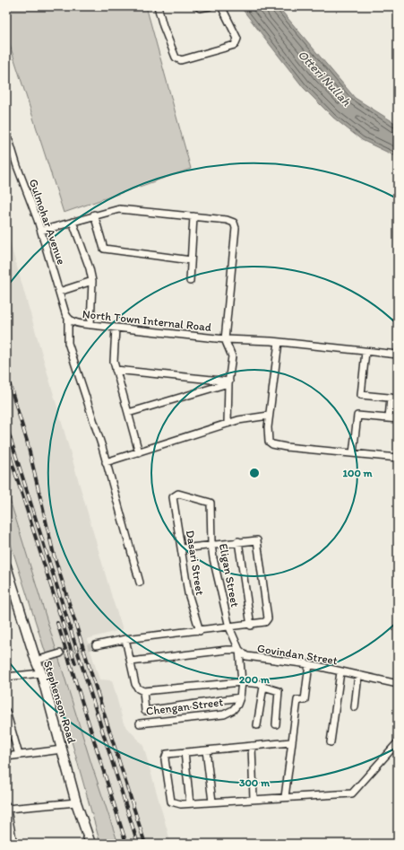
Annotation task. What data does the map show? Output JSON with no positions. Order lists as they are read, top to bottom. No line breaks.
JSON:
{"streets":{"main road":["Stephenson Road"],"street":["Gulmohar Avenue","North Town Internal Road","Dasari Street","Eligan Street","Govindan Street","Chengan Street"]},"crossings":[["Gulmohar Avenue","North Town Internal Road"],["Dasari Street","Eligan Street"],["Eligan Street","Govindan Street"],["Eligan Street","Chengan Street"],["Govindan Street","Chengan Street"]],"water":["Otteri Nullah"],"rings":["100 m","200 m","300 m"]}
